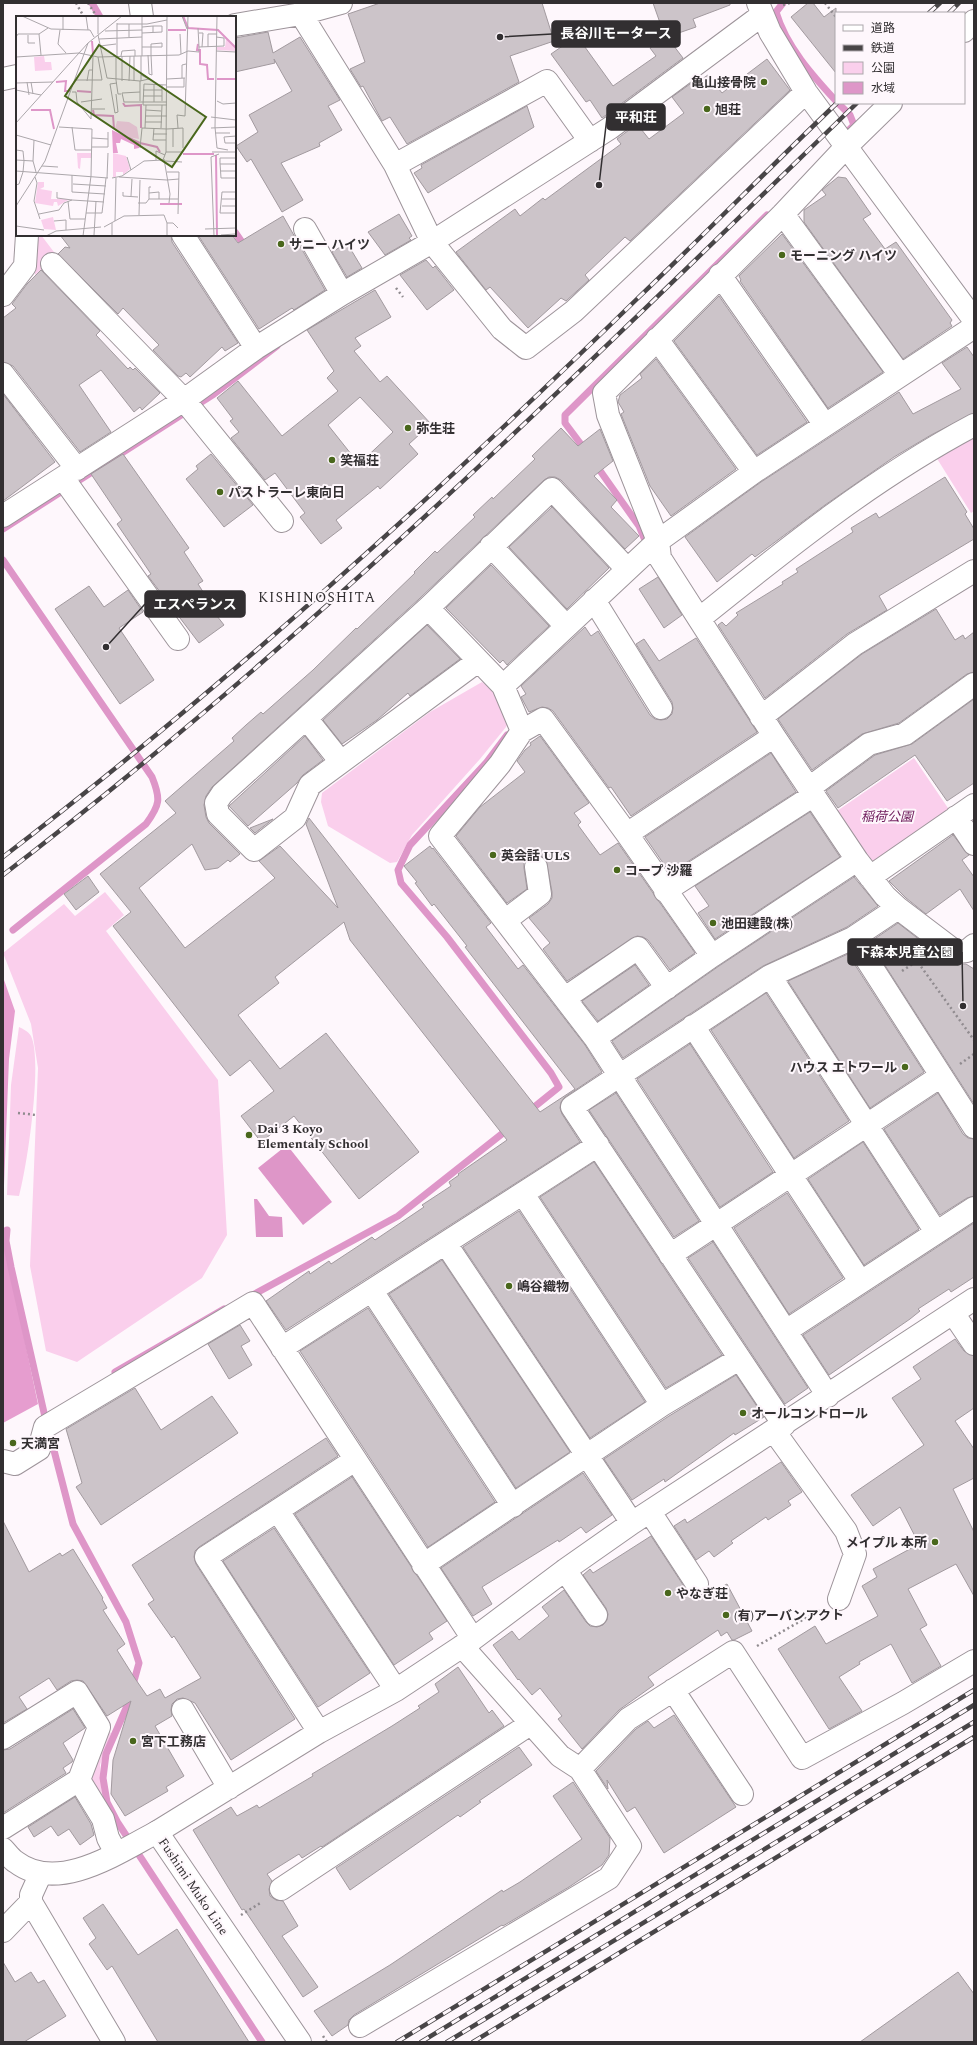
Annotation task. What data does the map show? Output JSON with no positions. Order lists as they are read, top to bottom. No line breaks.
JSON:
{"streets":{"street":["Fushimi Muko Line"]},"districts":["KISHINOSHITA"],"parks":["稲荷公園"],"places":["長谷川モータース","亀山接骨院","旭荘","平和荘","サニー ハイツ","モーニング ハイツ","弥生荘","笑福荘","パストラーレ東向日","エスぺランス","英会話 ULS","コープ 沙羅","池田建設(株)","下森本児童公園","ハウス エトワール","Dai 3 Koyo Elementaly School","嶋谷織物","オールコントロール","天満宮","メイプル 本所","やなぎ荘","(有)アーバンアクト","宮下工務店"],"legend":["道路","鉄道","公園","水域"]}
